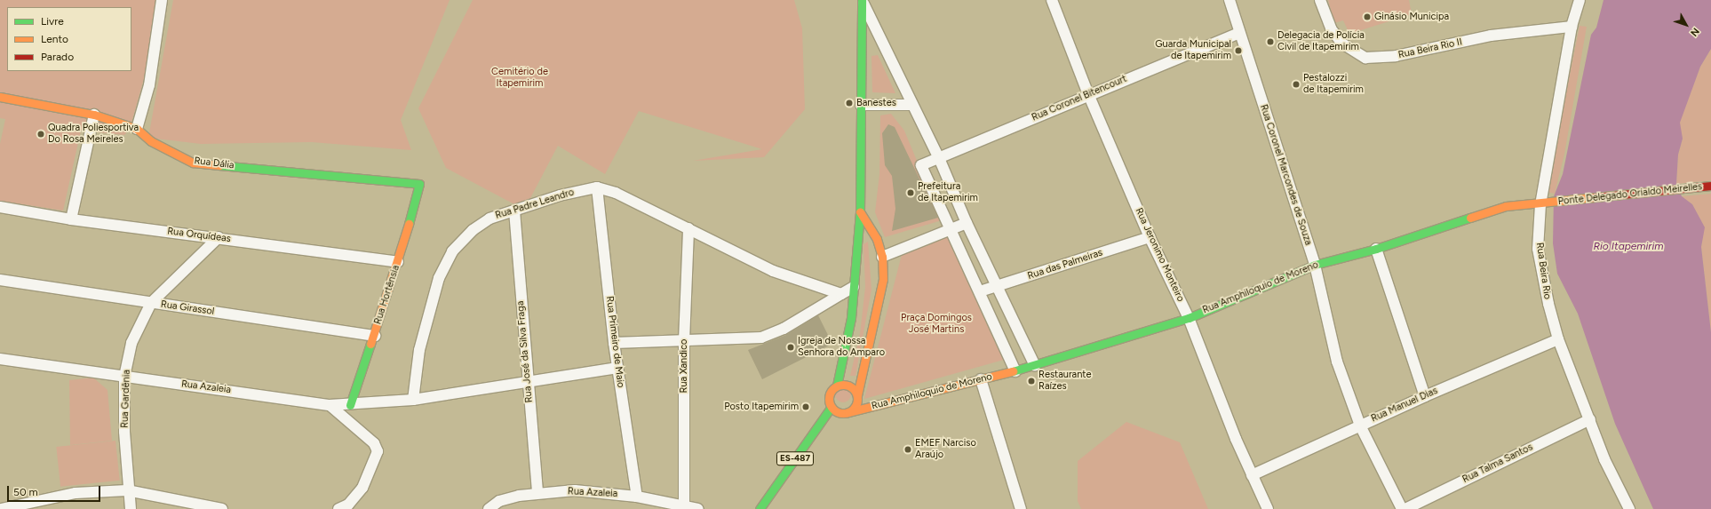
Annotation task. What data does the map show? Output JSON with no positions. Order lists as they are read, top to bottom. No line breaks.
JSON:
{"streets":{"main road":["Rua Dália","Ponte Delegado Orialdo Meirelles","Rua Amphiloquio de Moreno","Rua Hortênsia","ES-487"],"street":["Rua Beira Rio II","Rua Coronel Bitencourt","Rua Coronel Marcondes de Souza","Rua Padre Leandro","Rua Orquídeas","Rua Jeronimo Monteiro","Rua das Palmeiras","Rua Beira Rio","Rua Girassol","Rua Primeiro de Maio","Rua José da Silva Fraga","Rua Xandico","Rua Azaleia","Rua Gardênia","Rua Manuel Dias","Rua Talma Santos"]},"crossings":[["Rua Beira Rio II","Rua Beira Rio"],["Rua Coronel Bitencourt","Rua Coronel Marcondes de Souza"],["Rua Coronel Bitencourt","Rua Jeronimo Monteiro"],["Rua Dália","Rua Hortênsia"],["Rua Coronel Marcondes de Souza","Rua Amphiloquio de Moreno"],["Rua Coronel Marcondes de Souza","Rua Manuel Dias"],["Ponte Delegado Orialdo Meirelles","Rua Beira Rio"],["Ponte Delegado Orialdo Meirelles","Rua Amphiloquio de Moreno"],["Rua Padre Leandro","Rua Primeiro de Maio"],["Rua Padre Leandro","Rua José da Silva Fraga"],["Rua Padre Leandro","Rua Azaleia"],["Rua Orquídeas","Rua Hortênsia"],["Rua Orquídeas","Rua Gardênia"],["Rua Jeronimo Monteiro","Rua das Palmeiras"],["Rua Jeronimo Monteiro","Rua Amphiloquio de Moreno"],["Rua Jeronimo Monteiro","Rua Manuel Dias"],["Rua Beira Rio","Rua Amphiloquio de Moreno"],["Rua Beira Rio","Rua Manuel Dias"],["Rua Beira Rio","Rua Talma Santos"],["Rua Amphiloquio de Moreno","ES-487"],["Rua Hortênsia","Rua Girassol"],["Rua Hortênsia","Rua Azaleia"],["Rua Girassol","Rua Gardênia"],["Rua Primeiro de Maio","Rua Azaleia"],["Rua José da Silva Fraga","Rua Azaleia"],["Rua Xandico","Rua Azaleia"],["Rua Azaleia","Rua Gardênia"]],"water":["Rio Itapemirim"],"parks":["Cemitério de Itapemirim","Praça Domingos José Martins"],"places":["Ginásio Municipa","Delegacia de Polícia Civil de Itapemirim","Guarda Municipal de Itapemirim","Pestalozzi de Itapemirim","Banestes","Quadra Poliesportiva Do Rosa Meireles","Prefeitura de Itapemirim","Igreja de Nossa Senhora do Amparo","Restaurante Raízes","Posto Itapemirim","EMEF Narciso Araújo"],"legend":["Livre","Lento","Parado"],"scale_bar":"50 m","north":"bottom right"}
